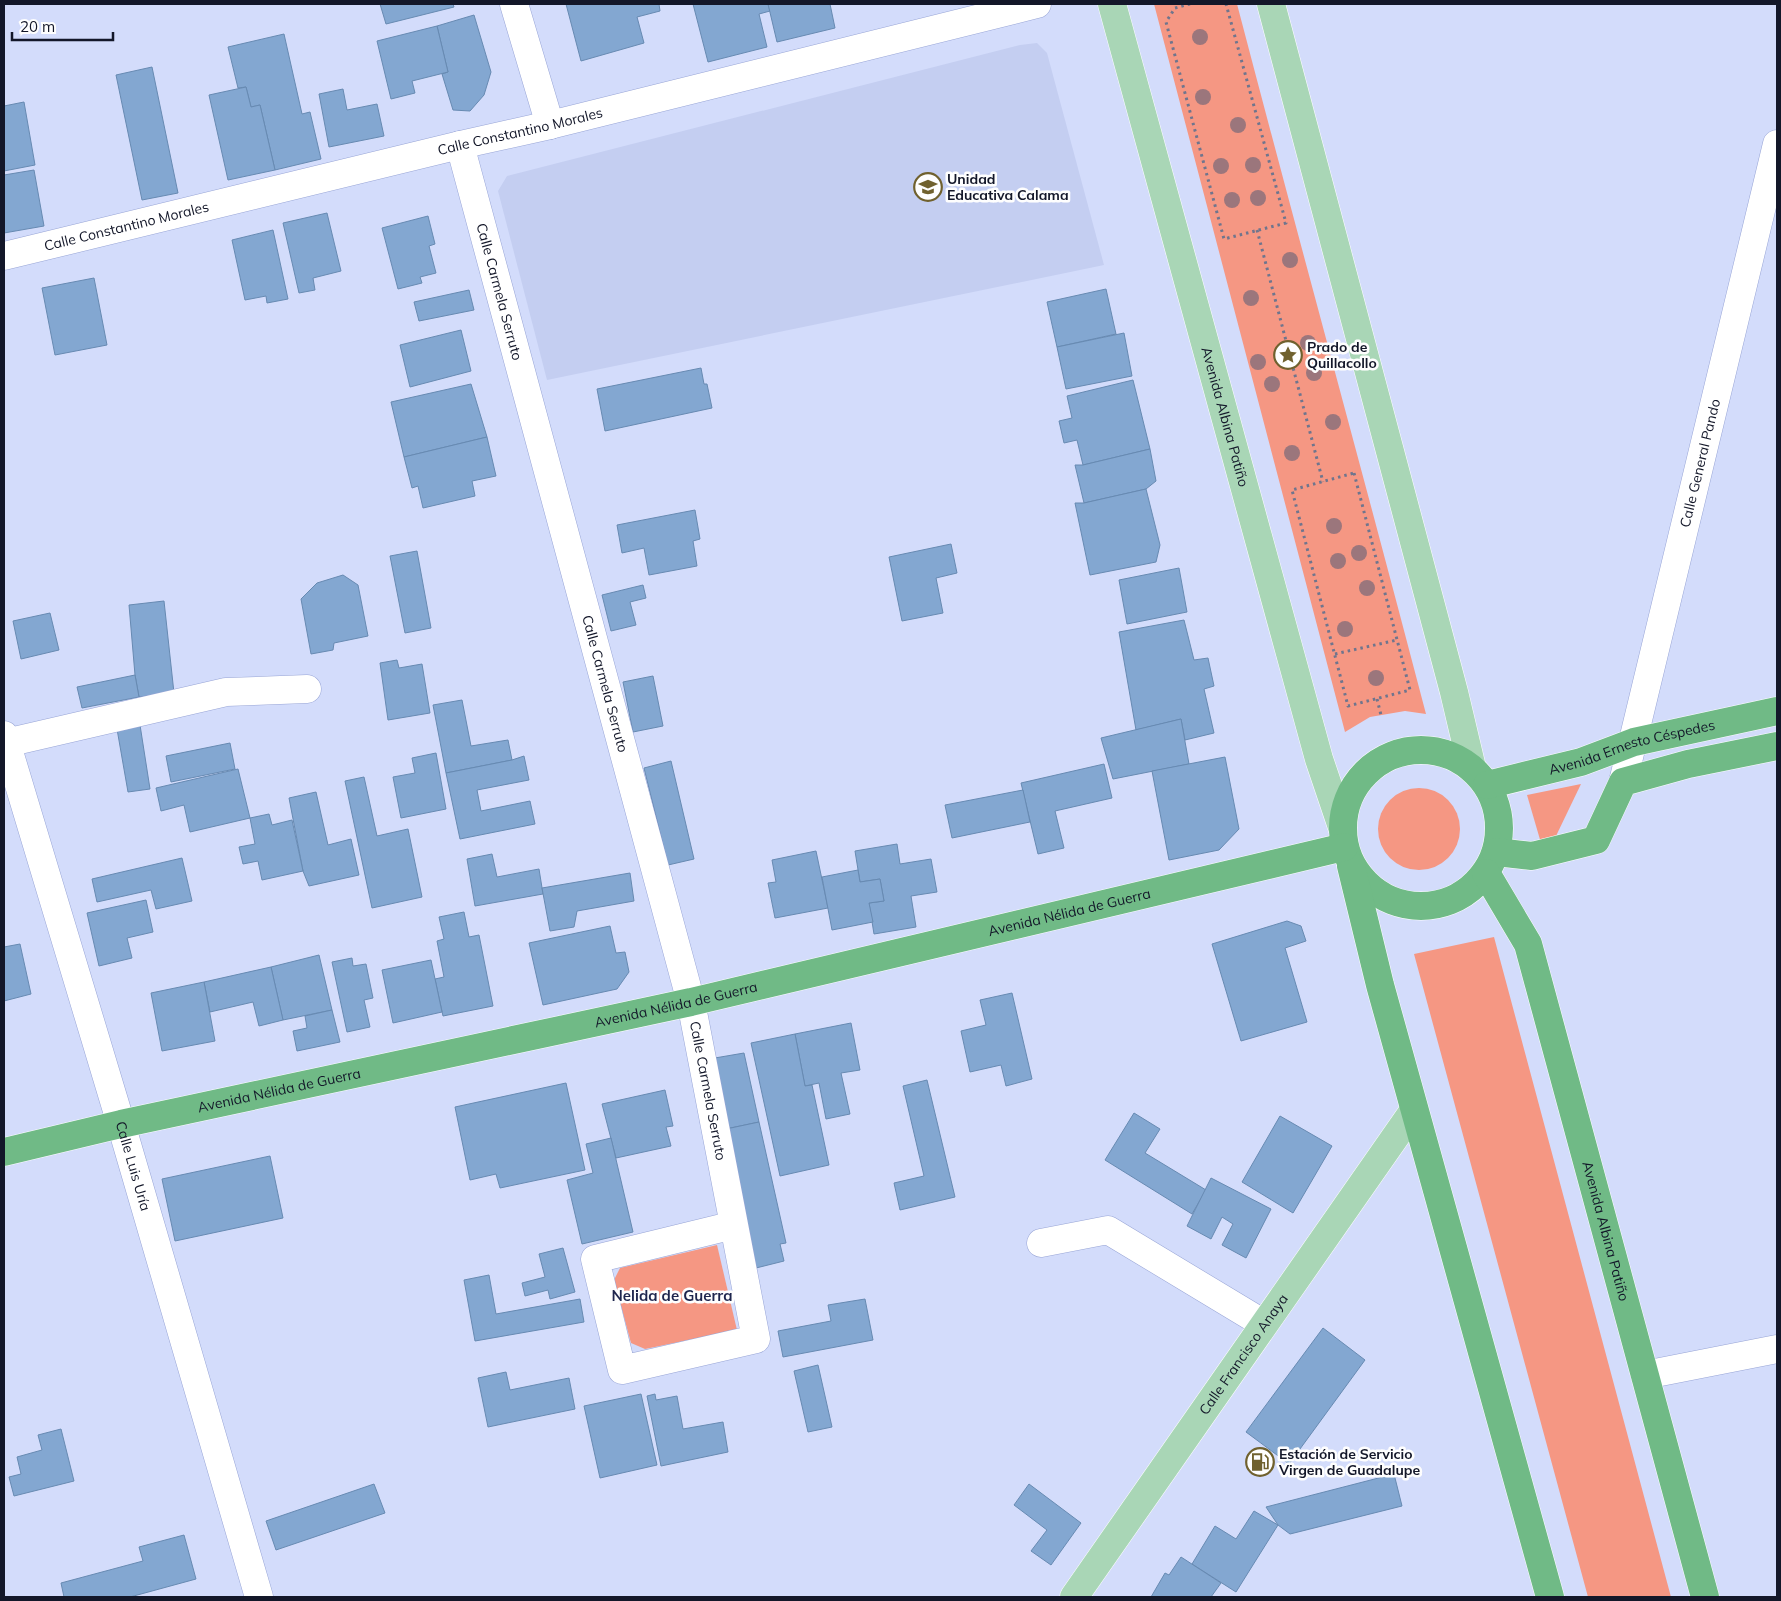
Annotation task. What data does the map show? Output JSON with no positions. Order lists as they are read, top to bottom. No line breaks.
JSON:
{"streets":{"highway":["Avenida Albina Patiño","Avenida Ernesto Céspedes","Avenida Nélida de Guerra"],"main road":["Calle Francisco Anaya"],"street":["Calle Constantino Morales","Calle Carmela Serruto","Calle General Pando","Calle Luis Uría"]},"crossings":[["Calle Constantino Morales","Calle Carmela Serruto"],["Calle Carmela Serruto","Avenida Nélida de Guerra"],["Avenida Albina Patiño","Avenida Ernesto Céspedes"],["Avenida Albina Patiño","Avenida Nélida de Guerra"],["Avenida Albina Patiño","Calle Francisco Anaya"],["Calle General Pando","Avenida Ernesto Céspedes"],["Avenida Ernesto Céspedes","Avenida Nélida de Guerra"],["Avenida Nélida de Guerra","Calle Luis Uría"]],"districts":["Nelida de Guerra"],"places":{"school or university":["Unidad Educativa Calama"],"place":["Prado de Quillacollo"],"fuel station":["Estación de Servicio Virgen de Guadalupe"]},"scale_bar":"20 m"}
